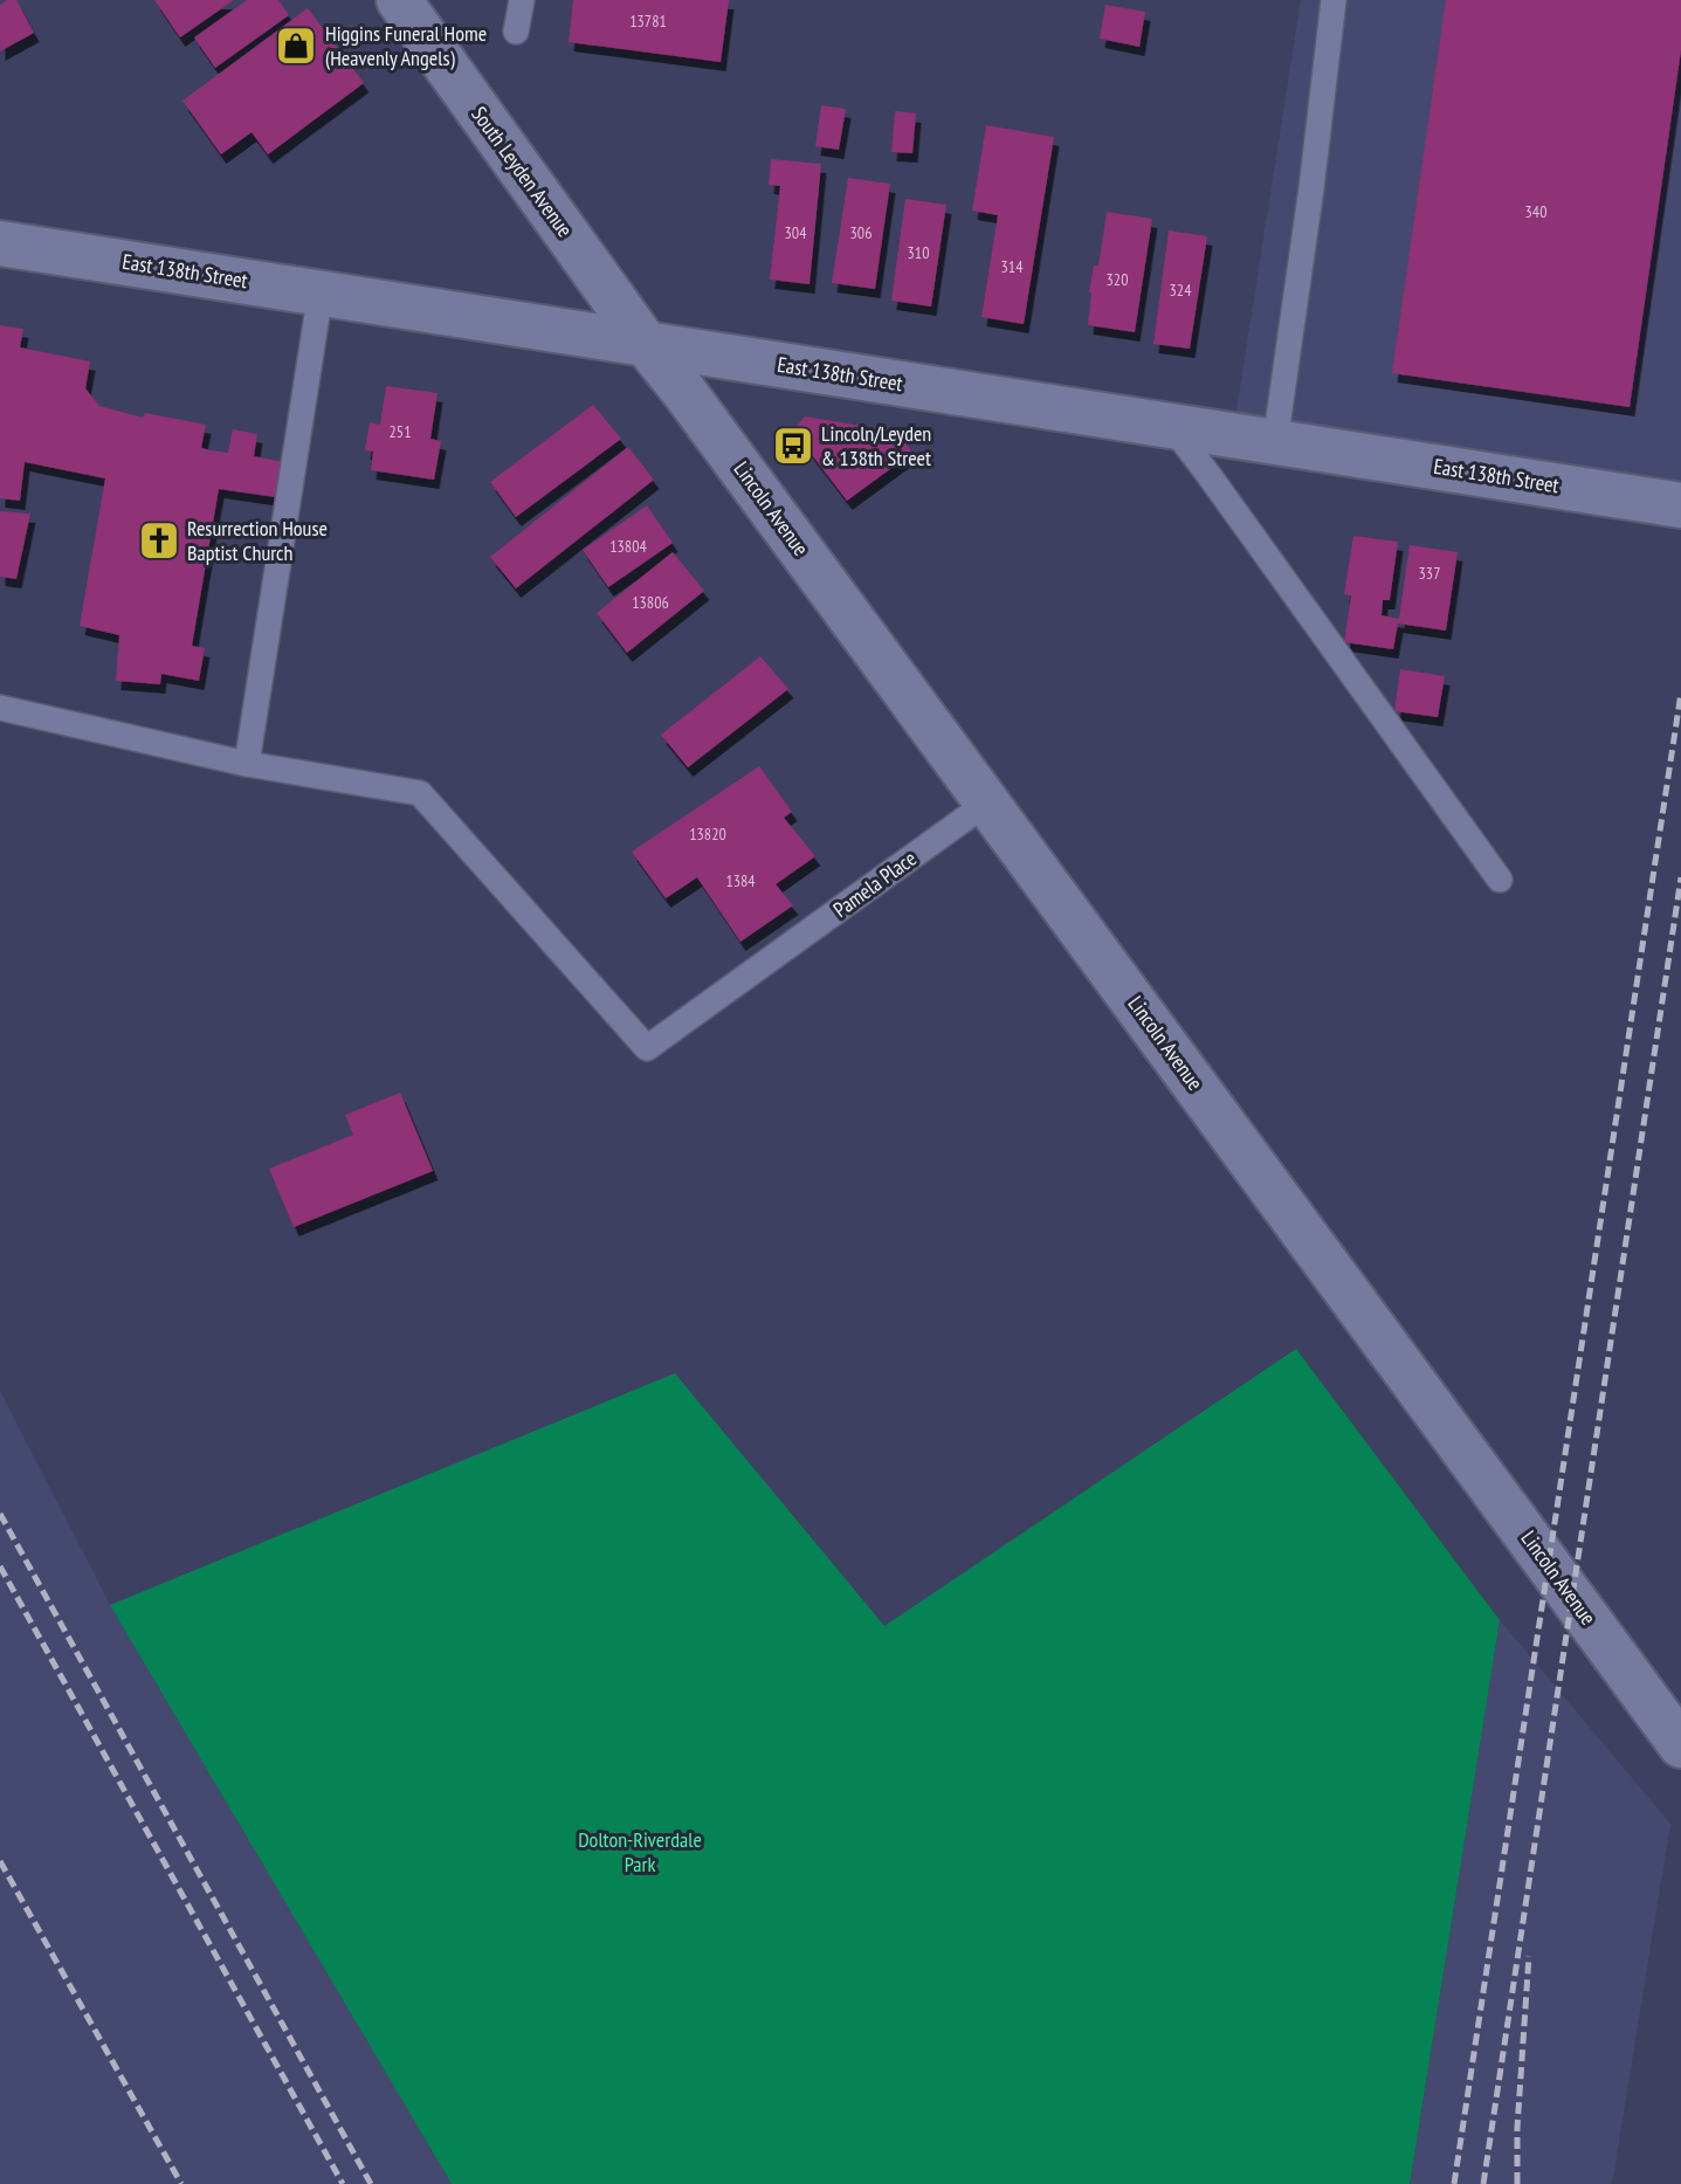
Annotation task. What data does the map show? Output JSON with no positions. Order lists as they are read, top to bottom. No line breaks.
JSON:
{"streets":{"street":["South Leyden Avenue","East 138th Street","Lincoln Avenue"],"lane":["Pamela Place"]},"crossings":[["South Leyden Avenue","East 138th Street"],["South Leyden Avenue","Lincoln Avenue"],["East 138th Street","Lincoln Avenue"],["Lincoln Avenue","Pamela Place"]],"parks":["Dolton-Riverdale Park"],"places":{"shop":["Higgins Funeral Home (Heavenly Angels)"],"bus stop":["Lincoln/Leyden & 138th Street"],"church":["Resurrection House Baptist Church"]},"house_numbers":["13781","340","304","306","310","314","320","324","251","13804","337","13806","13820","1384"]}
